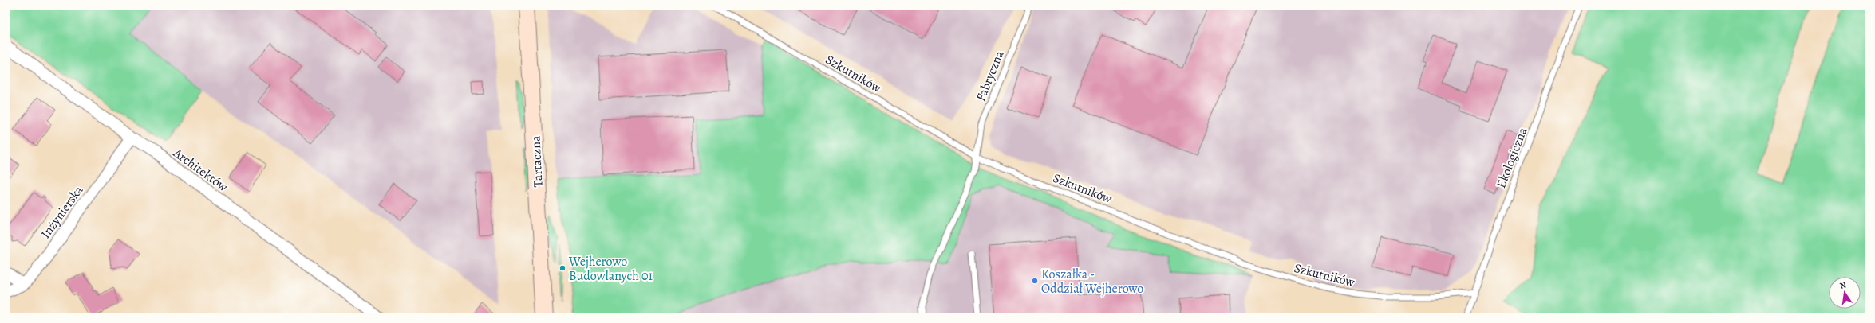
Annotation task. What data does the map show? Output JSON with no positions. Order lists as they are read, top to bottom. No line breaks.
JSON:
{"streets":{"street":["Tartaczna","Architektów","Inżynierska"],"lane":["Szkutników","Fabryczna","Ekologiczna"]},"crossings":[["Szkutników","Fabryczna"],["Szkutników","Ekologiczna"],["Architektów","Inżynierska"]],"places":["Wejherowo Budowlanych 01","Koszałka - Oddział Wejherowo"],"north":"top"}
